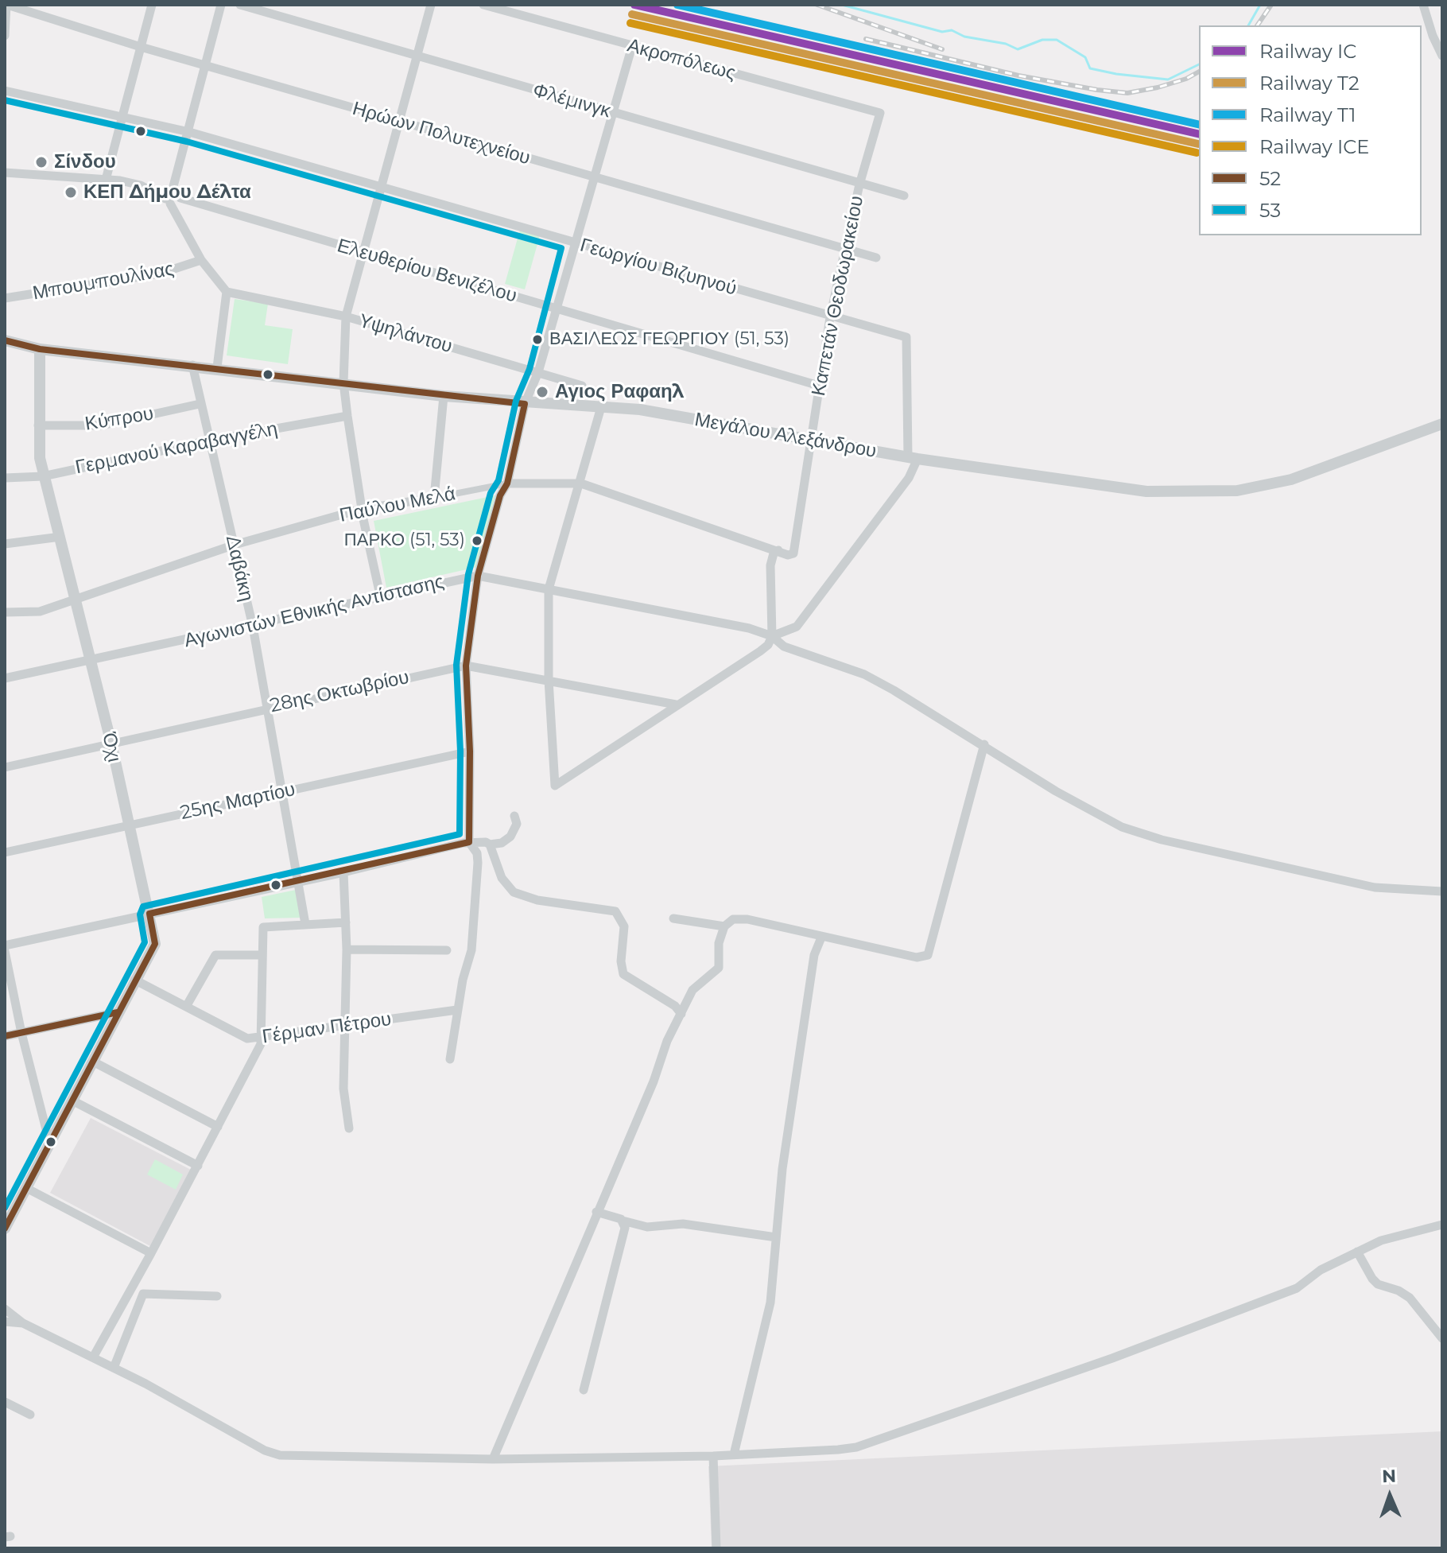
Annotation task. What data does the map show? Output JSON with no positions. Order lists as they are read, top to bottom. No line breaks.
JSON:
{"streets":{"street":["Ακροπόλεως","Φλέμινγκ","Ηρώων Πολυτεχνείου","Γεωργίου Βιζυηνού","Ελευθερίου Βενιζέλου","Μπουμπουλίνας","Καπετάν Θεοδωρακείου","Υψηλάντου","Κύπρου","Μεγάλου Αλεξάνδρου","Γερμανού Καραβαγγέλη","Παύλου Μελά","Δαβάκη","Αγωνιστών Εθνικής Αντίστασης","28ης Οκτωβρίου","Όχι","25ης Μαρτίου","Γέρμαν Πέτρου"]},"crossings":[["Ακροπόλεως","Καπετάν Θεοδωρακείου"],["Φλέμινγκ","Καπετάν Θεοδωρακείου"],["Ηρώων Πολυτεχνείου","Καπετάν Θεοδωρακείου"],["Γεωργίου Βιζυηνού","Καπετάν Θεοδωρακείου"],["Γεωργίου Βιζυηνού","Μεγάλου Αλεξάνδρου"],["Ελευθερίου Βενιζέλου","Καπετάν Θεοδωρακείου"],["Καπετάν Θεοδωρακείου","Μεγάλου Αλεξάνδρου"],["Καπετάν Θεοδωρακείου","Παύλου Μελά"],["Κύπρου","Δαβάκη"],["Κύπρου","Όχι"],["Μεγάλου Αλεξάνδρου","Δαβάκη"],["Μεγάλου Αλεξάνδρου","Όχι"],["Γερμανού Καραβαγγέλη","Δαβάκη"],["Γερμανού Καραβαγγέλη","Όχι"],["Παύλου Μελά","Δαβάκη"],["Παύλου Μελά","Όχι"],["Δαβάκη","Αγωνιστών Εθνικής Αντίστασης"],["Δαβάκη","28ης Οκτωβρίου"],["Δαβάκη","25ης Μαρτίου"],["Αγωνιστών Εθνικής Αντίστασης","Όχι"],["28ης Οκτωβρίου","Όχι"],["Όχι","25ης Μαρτίου"],["Όχι","Γέρμαν Πέτρου"]],"places":["Σίνδου","ΚΕΠ Δήμου Δέλτα","ΒΑΣΙΛΕΩΣ ΓΕΩΡΓΙΟΥ (51, 53)","Αγιος Ραφαηλ","ΠΑΡΚΟ (51, 53)"],"lines":["rail line IC","rail line T1","rail line T2","rail line ICE","transit line 53","transit line 52"],"legend":["Railway IC","Railway T2","Railway T1","Railway ICE","52","53"],"north":"top"}
